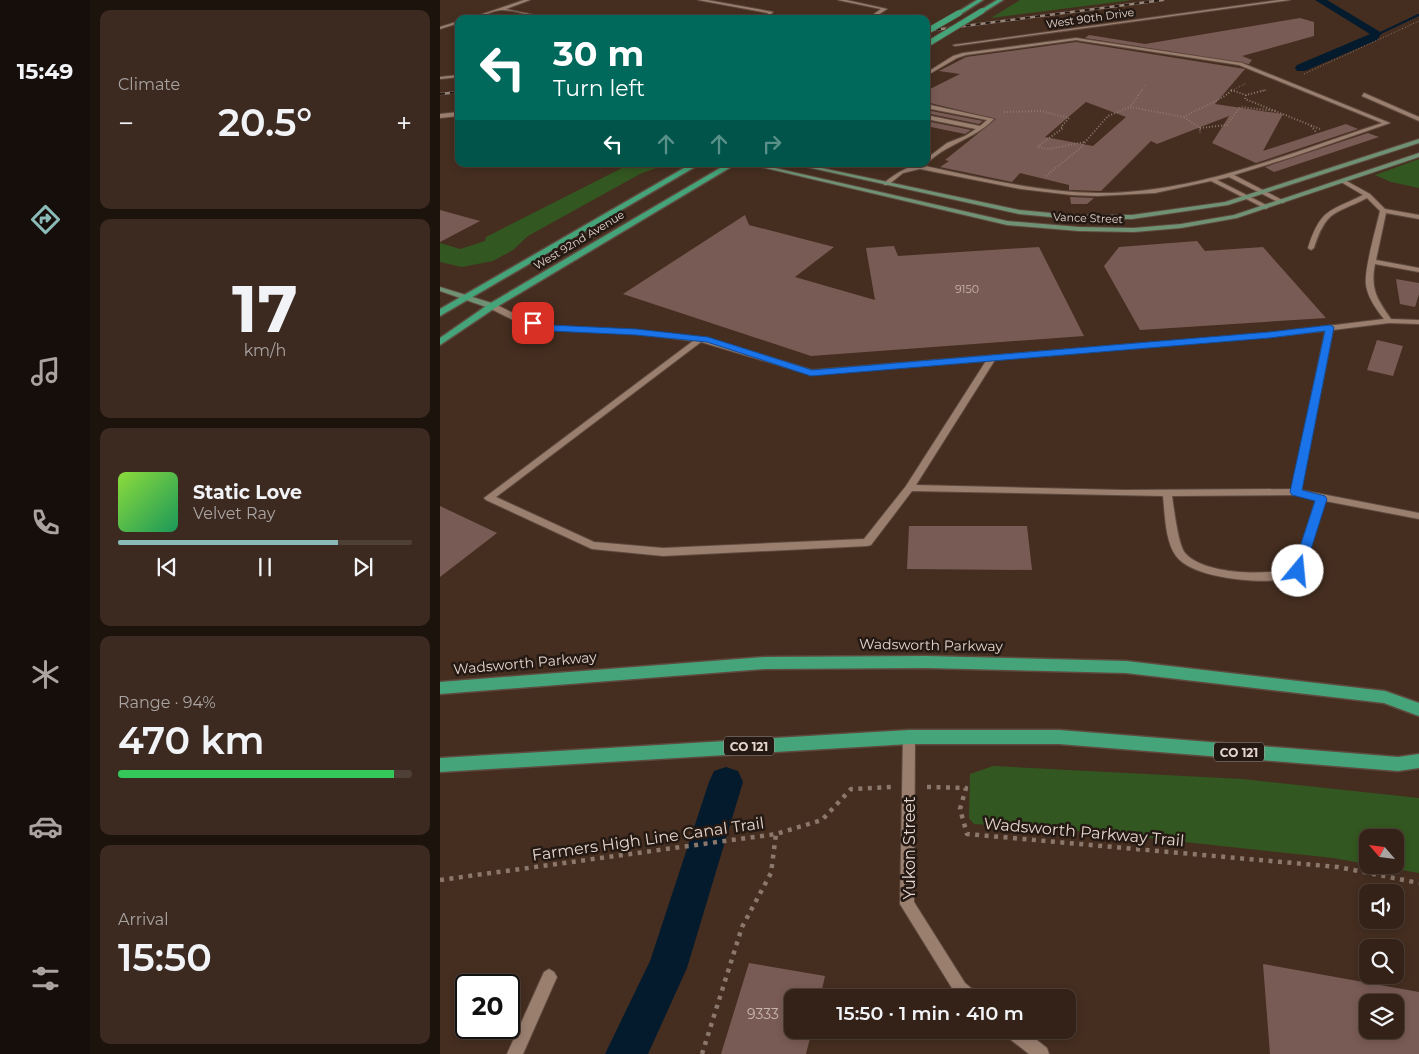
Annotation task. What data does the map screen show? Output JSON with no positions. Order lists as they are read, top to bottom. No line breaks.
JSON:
{"streets":{"main road":["West 92nd Avenue","Wadsworth Parkway","CO 121"],"street":["West 90th Drive","Vance Street","Yukon Street"],"path":["Wadsworth Parkway Trail","Farmers High Line Canal Trail"]},"crossings":[["CO 121","Yukon Street"],["Wadsworth Parkway Trail","Farmers High Line Canal Trail"],["Wadsworth Parkway Trail","Yukon Street"]],"house_numbers":["9150","9333"],"north":"top left","page":{"tabs":"15:49","tile":["Climate",["17","km/h"],["Range · 94%","470 km"],["Arrival","15:50"]],"turn":["30 m","Turn left"],"heat":["−","20.5°","+"],"song":["Static Love","Velvet Ray"],"limit":"20","trip":"15:50 · 1 min · 410 m"}}
